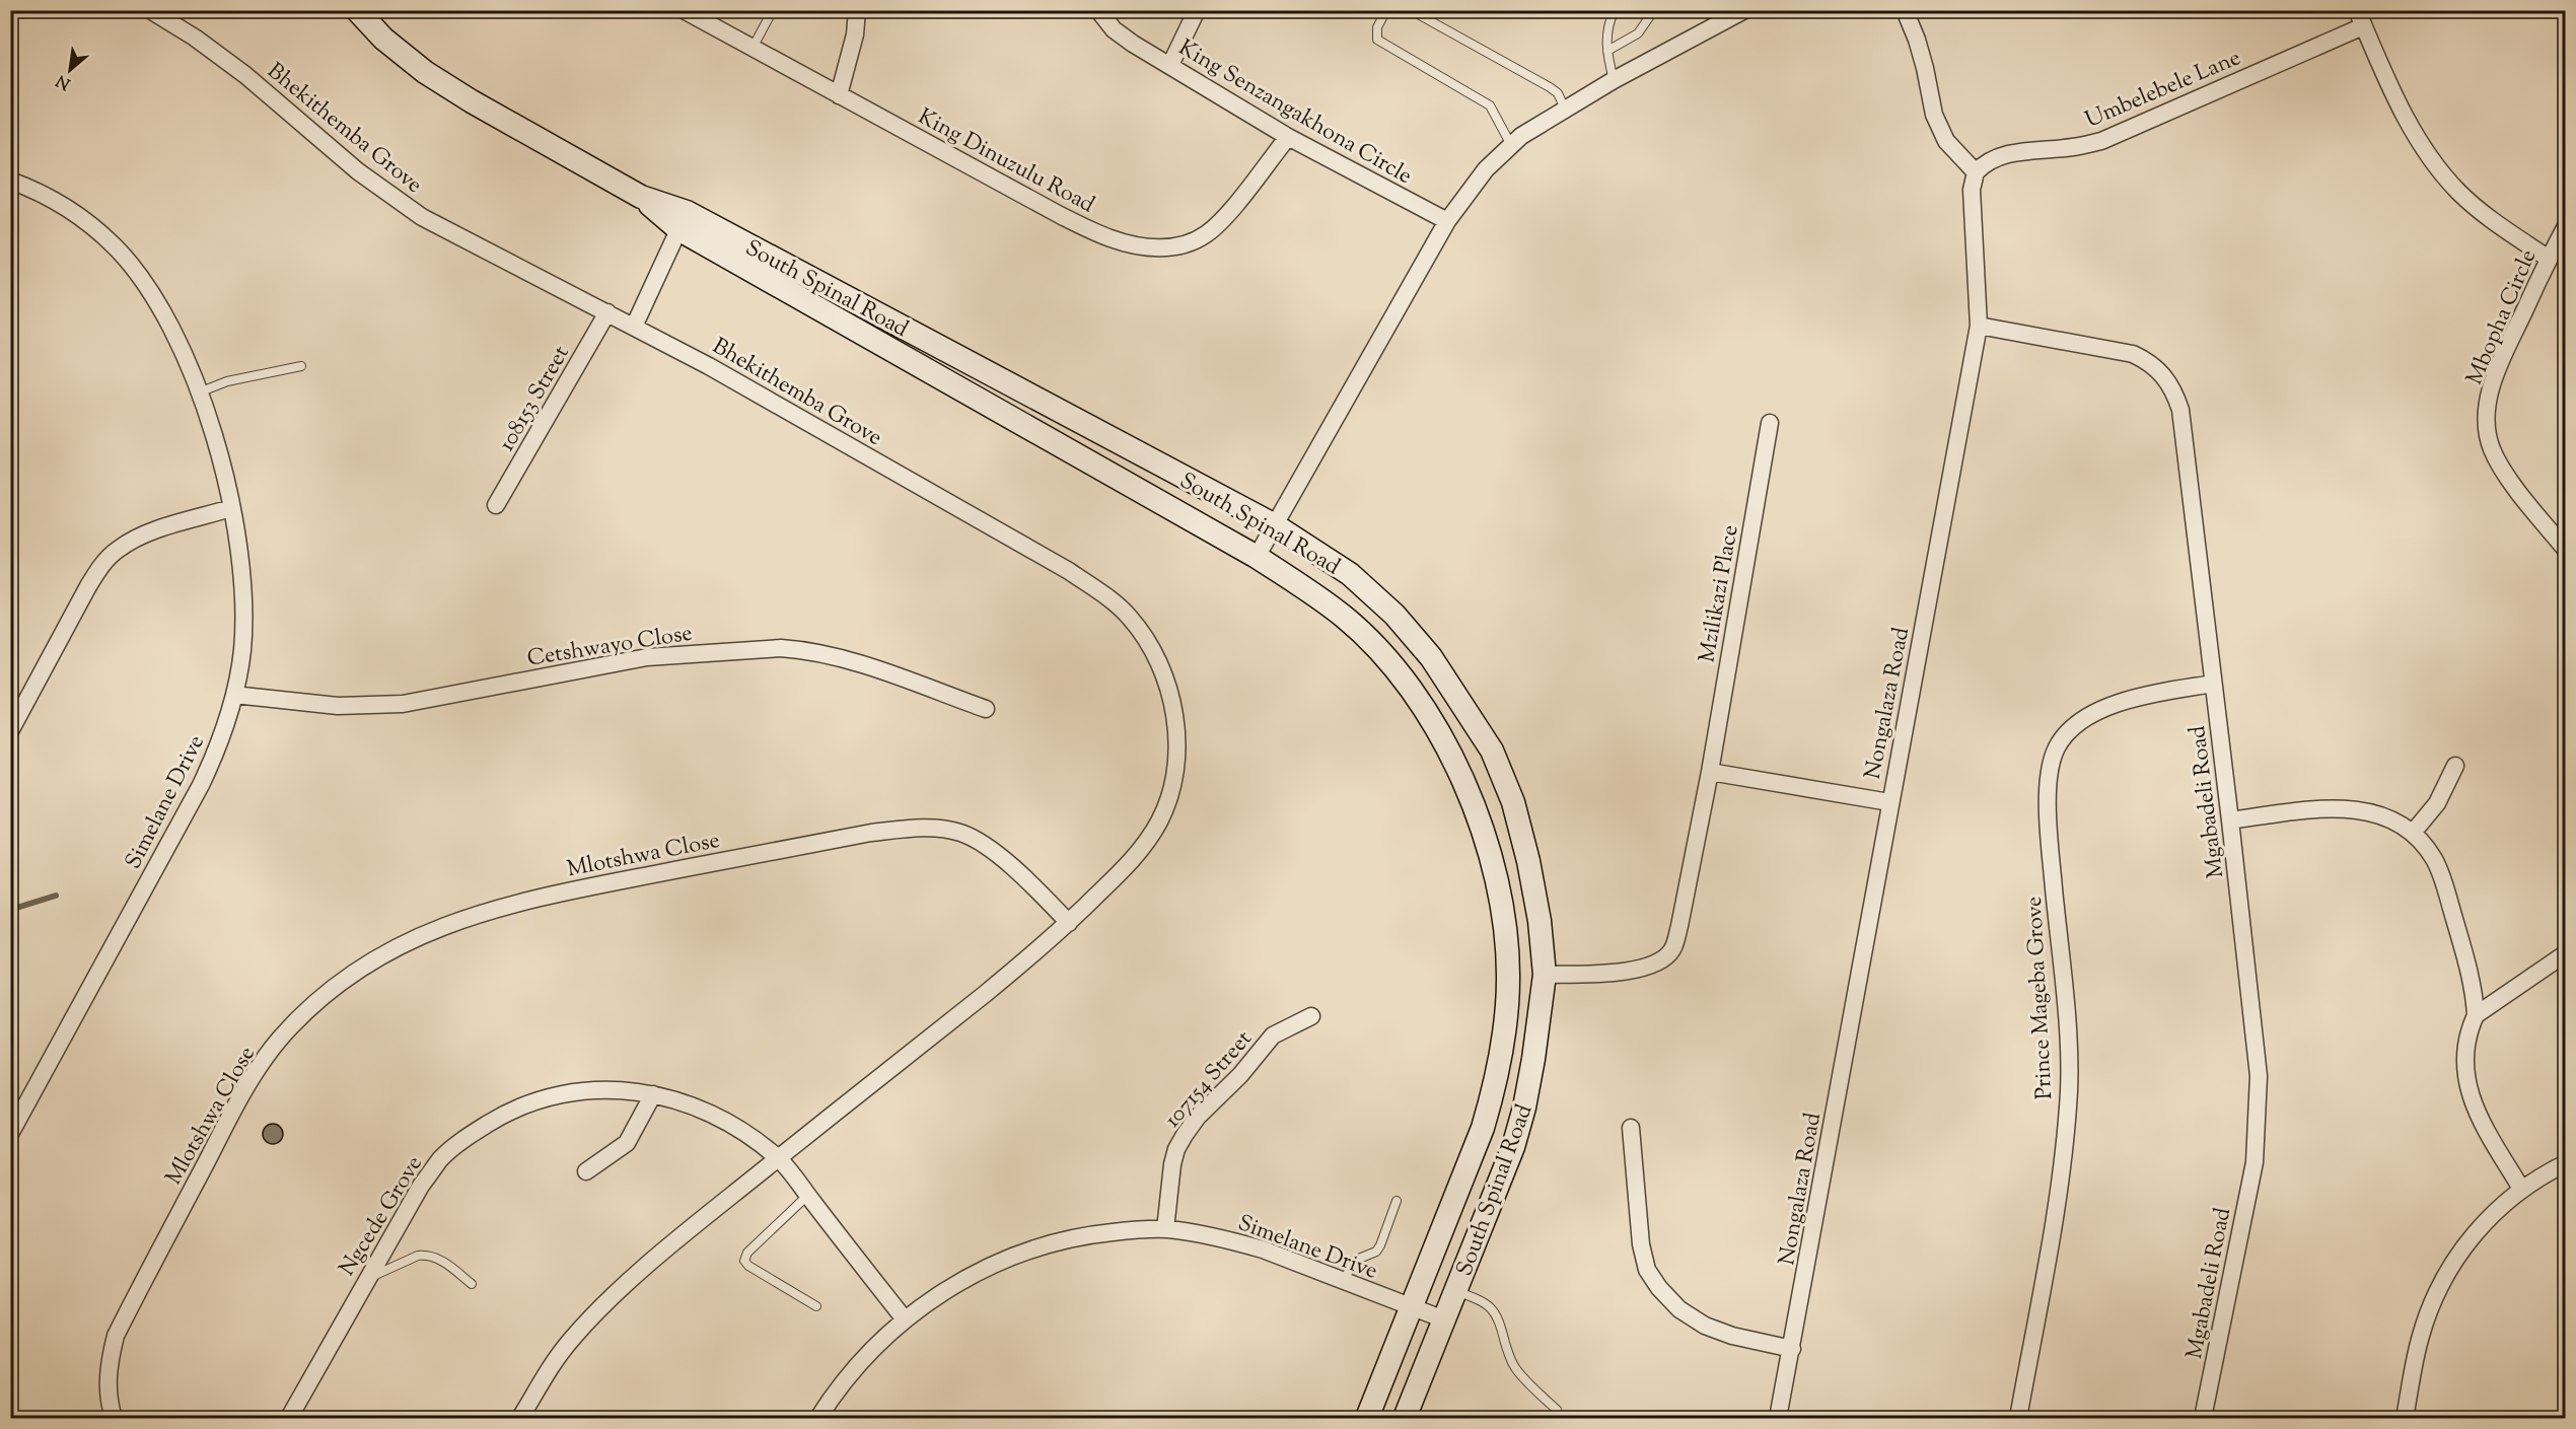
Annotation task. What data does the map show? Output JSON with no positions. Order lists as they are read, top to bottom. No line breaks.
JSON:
{"streets":{"street":["Umbelebele Lane","King Senzangakhona Circle","Bhekithemba Grove","King Dinuzulu Road","South Spinal Road","Mbopha Circle","108153 Street","Mzilikazi Place","Cetshwayo Close","Nongalaza Road","Simelane Drive","Mgabadeli Road","Mlotshwa Close","Prince Mageba Grove","107154 Street","Ngcede Grove"]},"crossings":[["Umbelebele Lane","Nongalaza Road"],["King Senzangakhona Circle","King Dinuzulu Road"],["Bhekithemba Grove","108153 Street"],["Bhekithemba Grove","Mlotshwa Close"],["South Spinal Road","Mzilikazi Place"],["South Spinal Road","Simelane Drive"],["Cetshwayo Close","Simelane Drive"],["Nongalaza Road","Mgabadeli Road"],["Simelane Drive","107154 Street"],["Simelane Drive","Ngcede Grove"],["Mgabadeli Road","Prince Mageba Grove"]],"north":"bottom left"}
